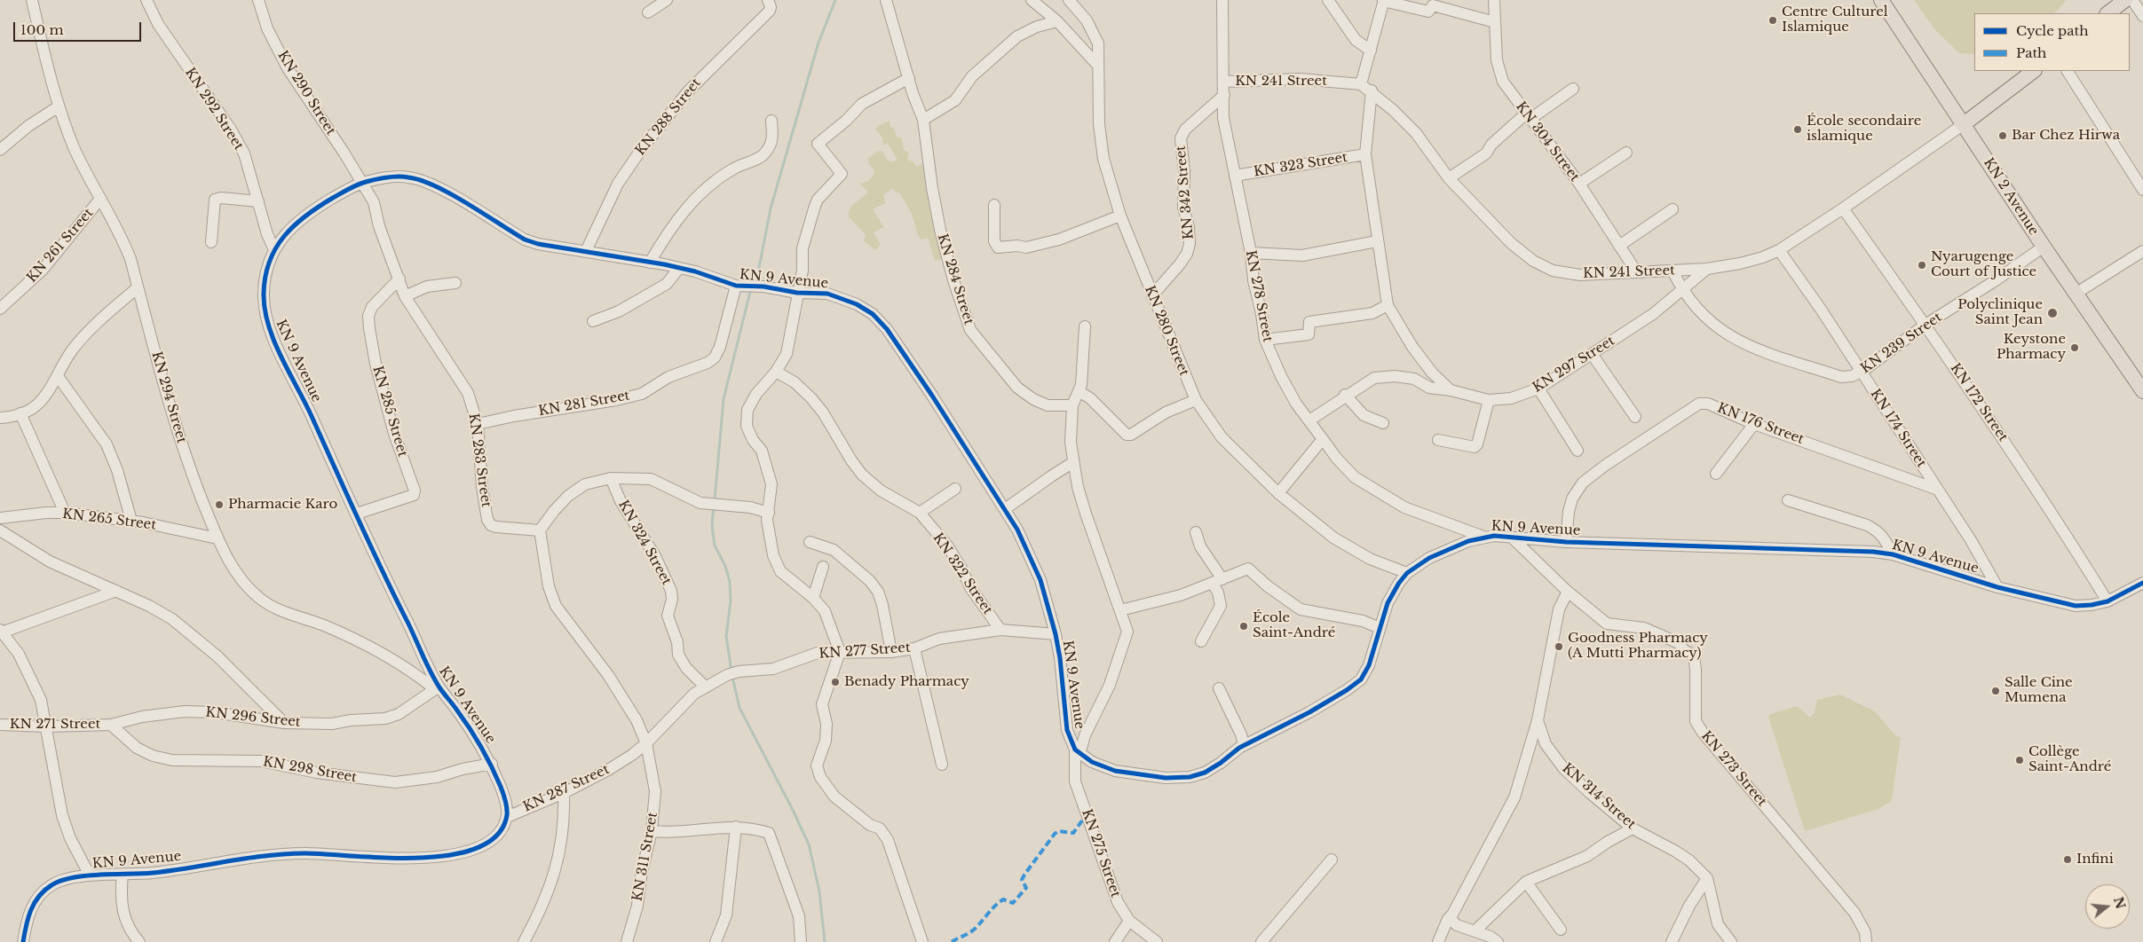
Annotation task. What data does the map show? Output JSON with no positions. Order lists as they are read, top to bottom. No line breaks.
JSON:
{"streets":{"main road":["KN 2 Avenue"],"street":["KN 241 Street","KN 290 Street","KN 292 Street","KN 288 Street","KN 304 Street","KN 323 Street","KN 342 Street","KN 261 Street","KN 9 Avenue","KN 284 Street","KN 278 Street","KN 280 Street","KN 239 Street","KN 297 Street","KN 294 Street","KN 172 Street","KN 281 Street","KN 285 Street","KN 176 Street","KN 174 Street","KN 283 Street","KN 265 Street","KN 324 Street","KN 322 Street","KN 277 Street","KN 296 Street","KN 271 Street","KN 273 Street","KN 298 Street","KN 287 Street","KN 314 Street","KN 275 Street","KN 311 Street"]},"crossings":[["KN 241 Street","KN 304 Street"],["KN 241 Street","KN 2 Avenue"],["KN 241 Street","KN 278 Street"],["KN 241 Street","KN 239 Street"],["KN 241 Street","KN 297 Street"],["KN 241 Street","KN 172 Street"],["KN 241 Street","KN 174 Street"],["KN 290 Street","KN 9 Avenue"],["KN 290 Street","KN 283 Street"],["KN 292 Street","KN 9 Avenue"],["KN 288 Street","KN 9 Avenue"],["KN 323 Street","KN 278 Street"],["KN 323 Street","KN 297 Street"],["KN 342 Street","KN 278 Street"],["KN 342 Street","KN 280 Street"],["KN 2 Avenue","KN 239 Street"],["KN 261 Street","KN 294 Street"],["KN 9 Avenue","KN 278 Street"],["KN 9 Avenue","KN 280 Street"],["KN 9 Avenue","KN 294 Street"],["KN 9 Avenue","KN 172 Street"],["KN 9 Avenue","KN 281 Street"],["KN 9 Avenue","KN 285 Street"],["KN 9 Avenue","KN 176 Street"],["KN 9 Avenue","KN 174 Street"],["KN 9 Avenue","KN 283 Street"],["KN 9 Avenue","KN 277 Street"],["KN 9 Avenue","KN 296 Street"],["KN 9 Avenue","KN 273 Street"],["KN 9 Avenue","KN 298 Street"],["KN 9 Avenue","KN 287 Street"],["KN 9 Avenue","KN 275 Street"],["KN 239 Street","KN 297 Street"],["KN 239 Street","KN 172 Street"],["KN 239 Street","KN 174 Street"],["KN 294 Street","KN 265 Street"],["KN 294 Street","KN 296 Street"],["KN 281 Street","KN 283 Street"],["KN 285 Street","KN 283 Street"],["KN 176 Street","KN 174 Street"],["KN 324 Street","KN 277 Street"],["KN 322 Street","KN 277 Street"],["KN 277 Street","KN 287 Street"],["KN 277 Street","KN 311 Street"],["KN 296 Street","KN 271 Street"],["KN 296 Street","KN 298 Street"],["KN 271 Street","KN 298 Street"],["KN 287 Street","KN 311 Street"]],"places":["Centre Culturel Islamique","École secondaire islamique","Bar Chez Hirwa","Nyarugenge Court of Justice","Polyclinique Saint Jean","Keystone Pharmacy","Pharmacie Karo","École Saint-André","Goodness Pharmacy (A Mutti Pharmacy)","Benady Pharmacy","Salle Cine Mumena","Collège Saint-André","Infini"],"legend":["Cycle path","Path"],"scale_bar":"100 m","north":"right"}
